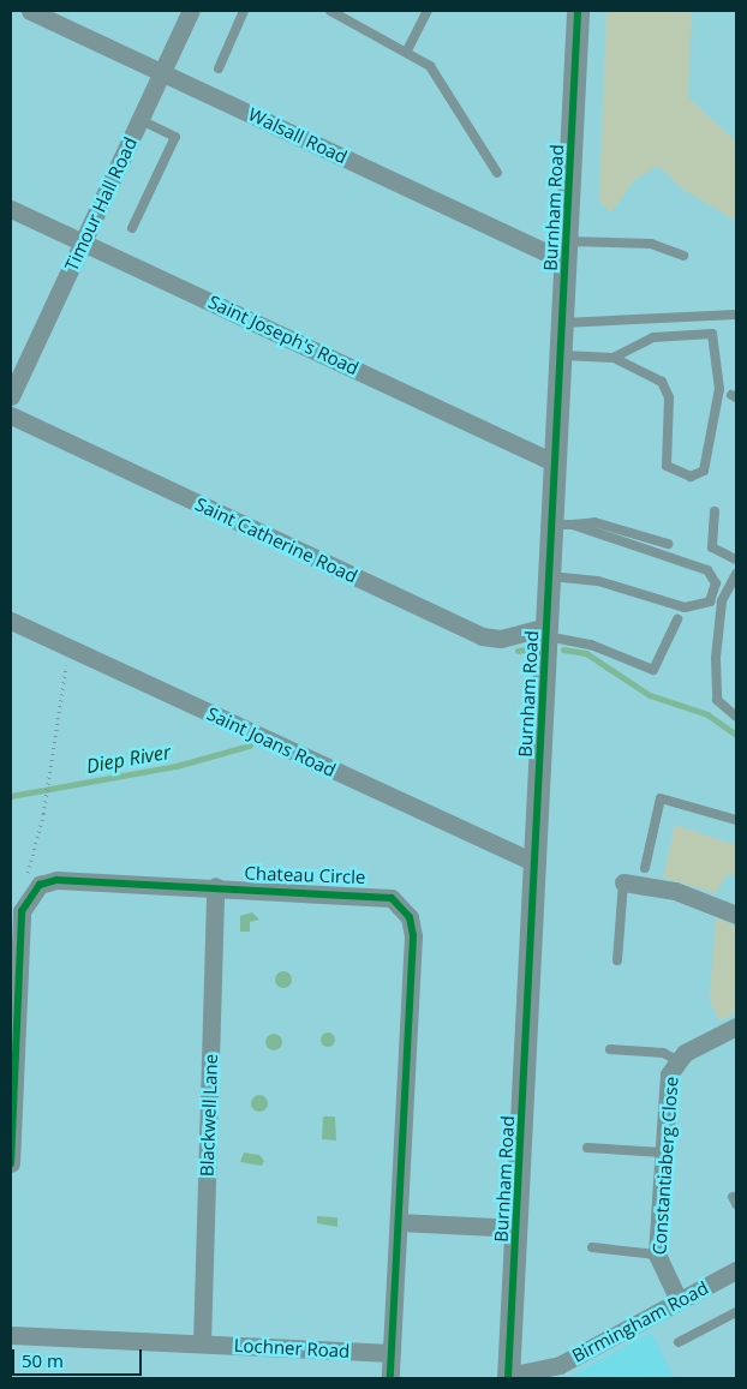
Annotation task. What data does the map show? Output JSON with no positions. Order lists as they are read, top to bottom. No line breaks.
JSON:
{"streets":{"street":["Walsall Road","Timour Hall Road","Burnham Road","Saint Joseph's Road","Saint Catherine Road","Saint Joans Road","Chateau Circle","Blackwell Lane","Constantiaberg Close","Birmingham Road","Lochner Road"]},"crossings":[["Walsall Road","Timour Hall Road"],["Walsall Road","Burnham Road"],["Timour Hall Road","Saint Joseph's Road"],["Burnham Road","Saint Joseph's Road"],["Burnham Road","Saint Catherine Road"],["Burnham Road","Saint Joans Road"],["Burnham Road","Birmingham Road"],["Chateau Circle","Blackwell Lane"],["Chateau Circle","Lochner Road"],["Blackwell Lane","Lochner Road"],["Constantiaberg Close","Birmingham Road"]],"water":["Diep River"],"scale_bar":"50 m"}
